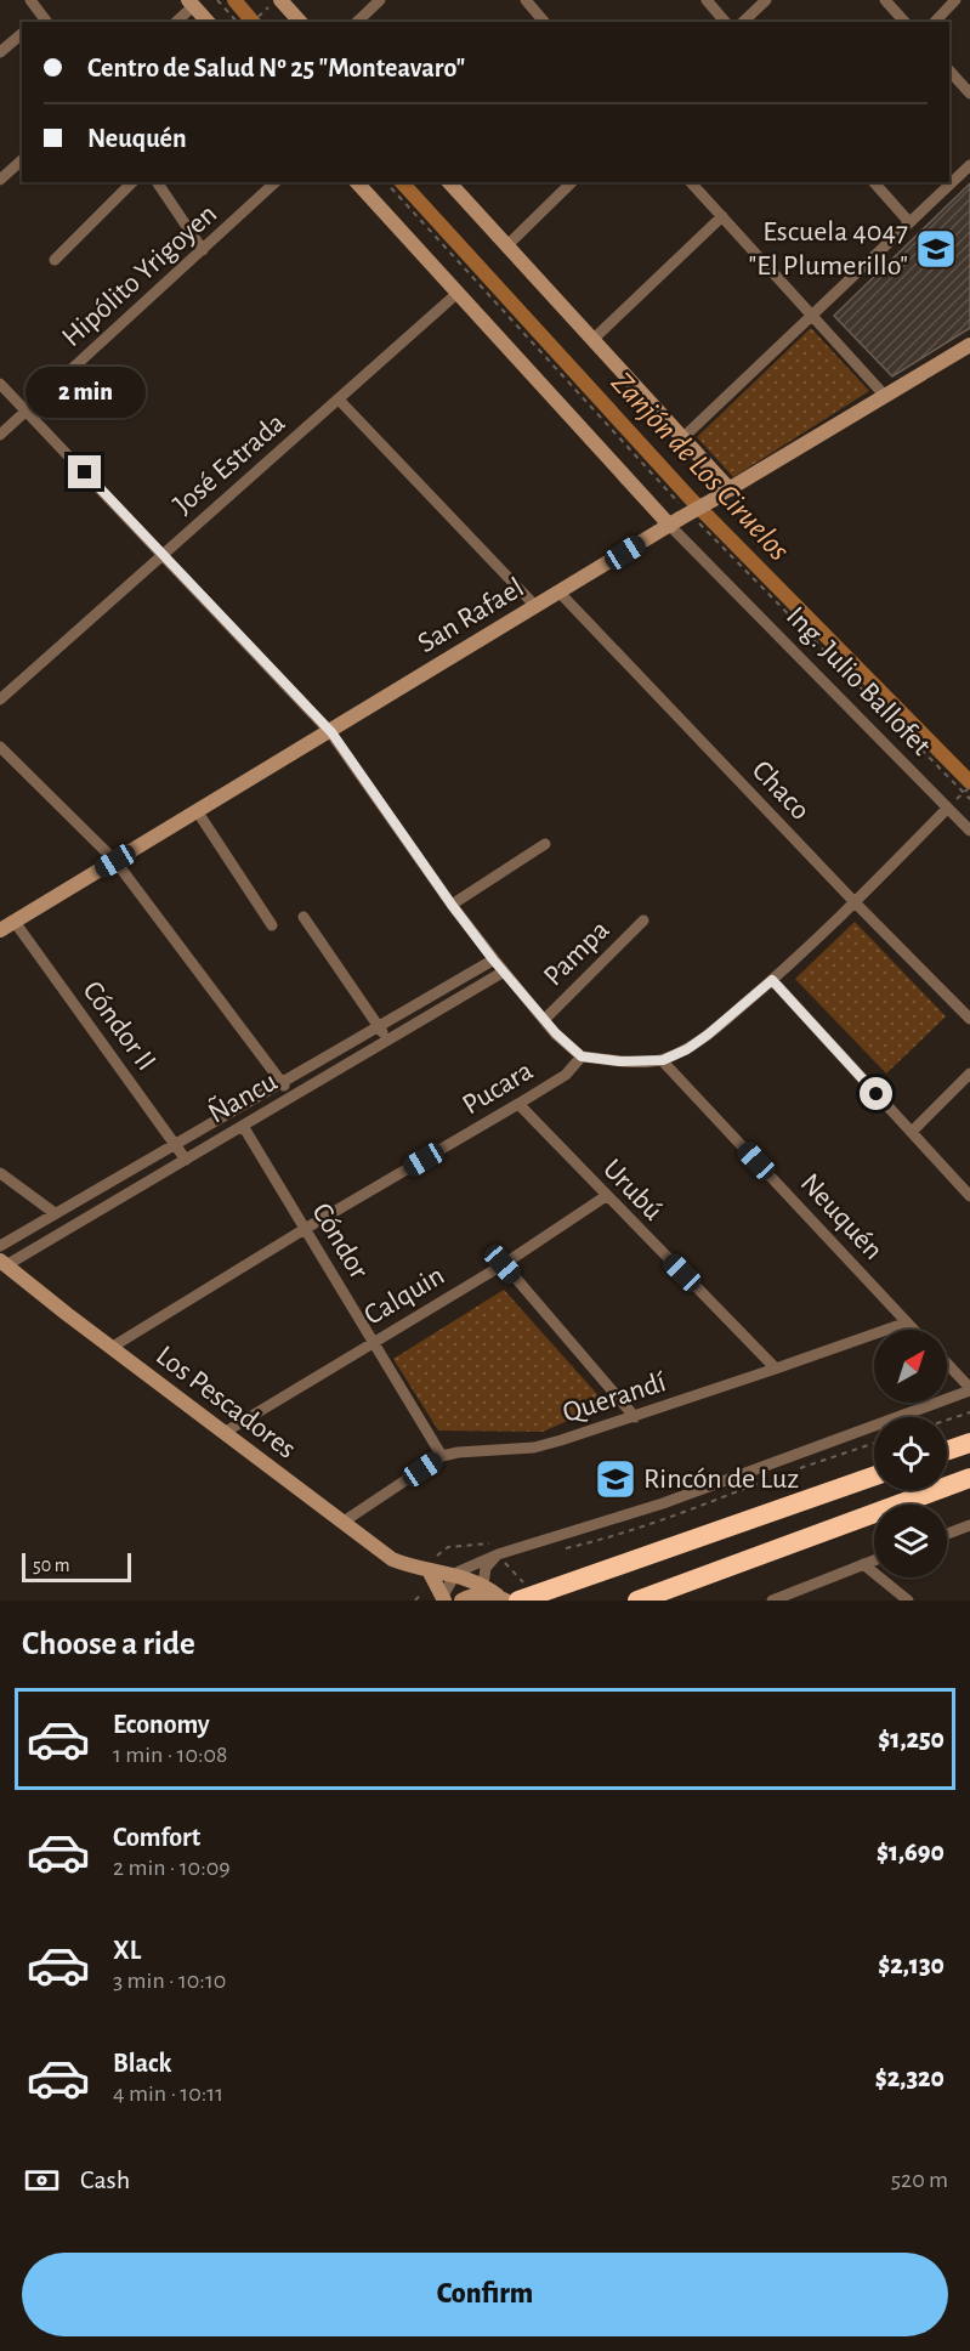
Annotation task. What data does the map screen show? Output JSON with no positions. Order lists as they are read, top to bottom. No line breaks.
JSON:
{"streets":{"street":["Hipólito Yrigoyen","José Estrada","San Rafael","Ing. Julio Ballofet","Chaco","Pampa","Cóndor II","Pucara","Ñancu","Urubú","Neuquén","Cóndor","Calquin","Querandí","Los Pescadores"]},"crossings":[["José Estrada","Ing. Julio Ballofet"],["San Rafael","Ing. Julio Ballofet"],["San Rafael","Chaco"],["San Rafael","Cóndor II"],["Cóndor II","Ñancu"],["Pucara","Urubú"],["Pucara","Cóndor"],["Pucara","Los Pescadores"],["Ñancu","Cóndor"],["Ñancu","Los Pescadores"],["Urubú","Calquin"],["Urubú","Querandí"],["Neuquén","Querandí"],["Cóndor","Calquin"],["Cóndor","Querandí"],["Calquin","Los Pescadores"],["Querandí","Los Pescadores"]],"water":["Zanjón de Los Ciruelos"],"places":{"school or university":["Escuela 4047 \"El Plumerillo\"","Rincón de Luz"]},"scale_bar":"50 m","north":"top right","page":{"banner":["Centro de Salud Nº 25 \"Monteavaro\"","Neuquén"],"bubble":"2 min","scale":"50 m","heading":"Choose a ride","list":[{"name":"Economy","note":"1 min · 10:08","value":"$1,250"},{"name":"Comfort","note":"2 min · 10:09","value":"$1,690"},{"name":"XL","note":"3 min · 10:10","value":"$2,130"},{"name":"Black","note":"4 min · 10:11","value":"$2,320"}],"pay":["Cash","520 m"],"buttons":"Confirm"}}
